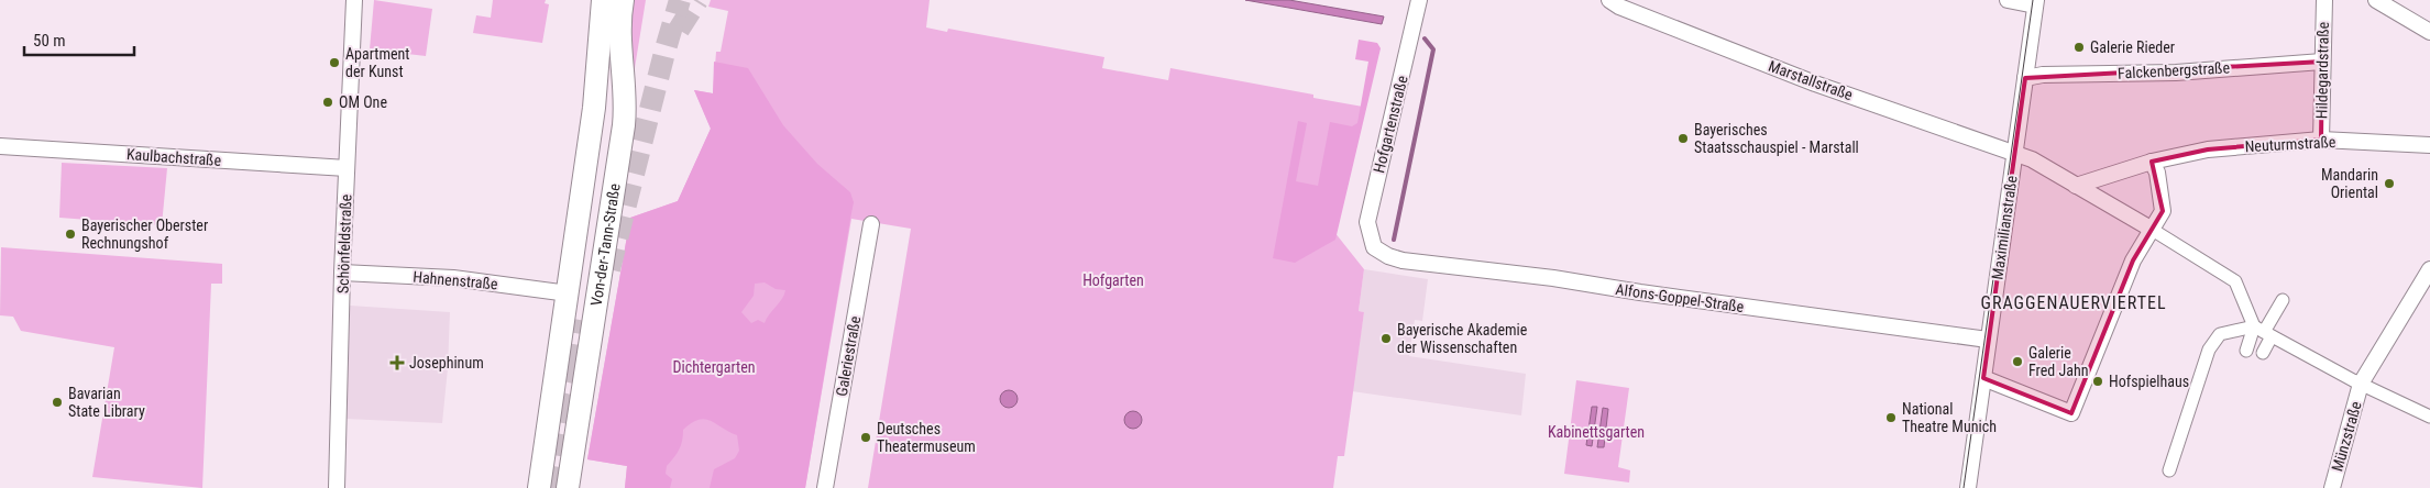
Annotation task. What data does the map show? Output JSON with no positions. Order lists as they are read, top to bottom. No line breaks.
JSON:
{"streets":{"main road":["Von-der-Tann-Straße"],"street":["Falckenbergstraße","Hildegardstraße","Marstallstraße","Hofgartenstraße","Neuturmstraße","Kaulbachstraße","Maximilianstraße","Schönfeldstraße","Hahnenstraße","Alfons-Goppel-Straße","Galeriestraße","Münzstraße"]},"crossings":[["Falckenbergstraße","Hildegardstraße"],["Falckenbergstraße","Maximilianstraße"],["Hildegardstraße","Neuturmstraße"],["Marstallstraße","Neuturmstraße"],["Marstallstraße","Maximilianstraße"],["Hofgartenstraße","Alfons-Goppel-Straße"],["Kaulbachstraße","Schönfeldstraße"],["Maximilianstraße","Alfons-Goppel-Straße"],["Schönfeldstraße","Hahnenstraße"],["Von-der-Tann-Straße","Hahnenstraße"]],"districts":["GRAGGENAUERVIERTEL"],"parks":["Hofgarten","Dichtergarten","Kabinettsgarten"],"places":{"other":["Galerie Rieder","Apartment der Kunst","OM One","Bayerisches Staatsschauspiel - Marstall","Mandarin Oriental","Bayerischer Oberster Rechnungshof","Bayerische Akademie der Wissenschaften","Galerie Fred Jahn","Hofspielhaus","Bavarian State Library","National Theatre Munich","Deutsches Theatermuseum"],"health":["Josephinum"]},"scale_bar":"50 m"}
